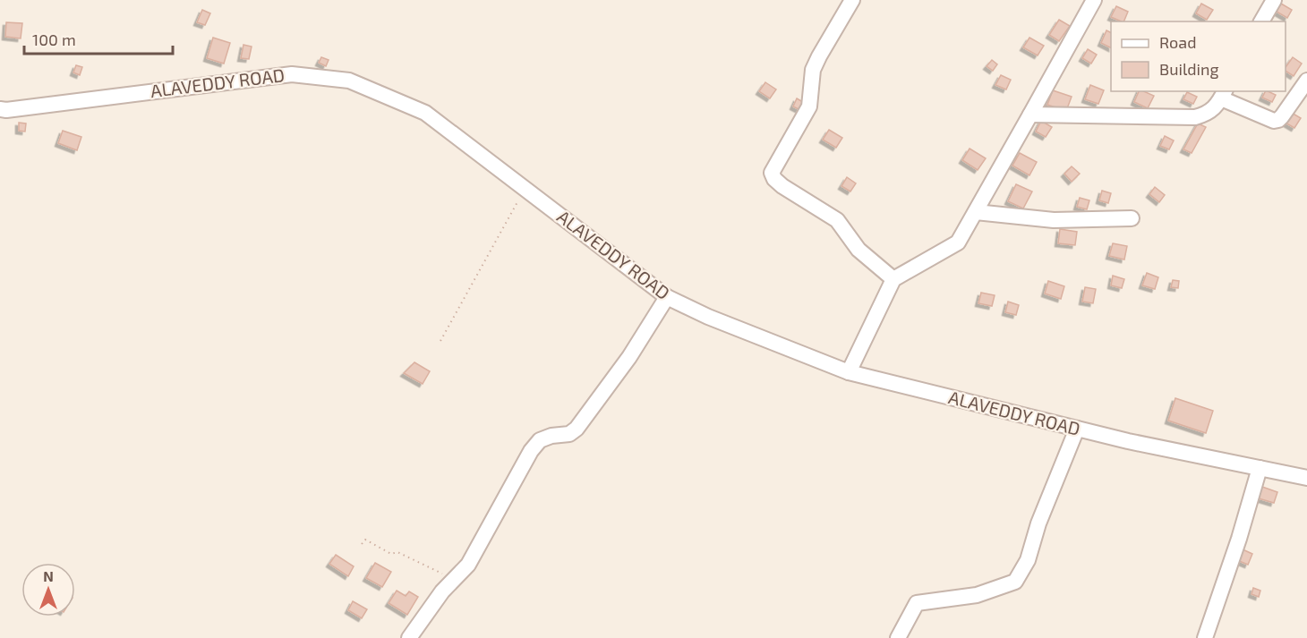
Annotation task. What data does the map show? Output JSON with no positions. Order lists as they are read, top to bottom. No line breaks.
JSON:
{"streets":{"street":["ALAVEDDY ROAD"]},"legend":["Road","Building"],"scale_bar":"100 m","north":"top"}
